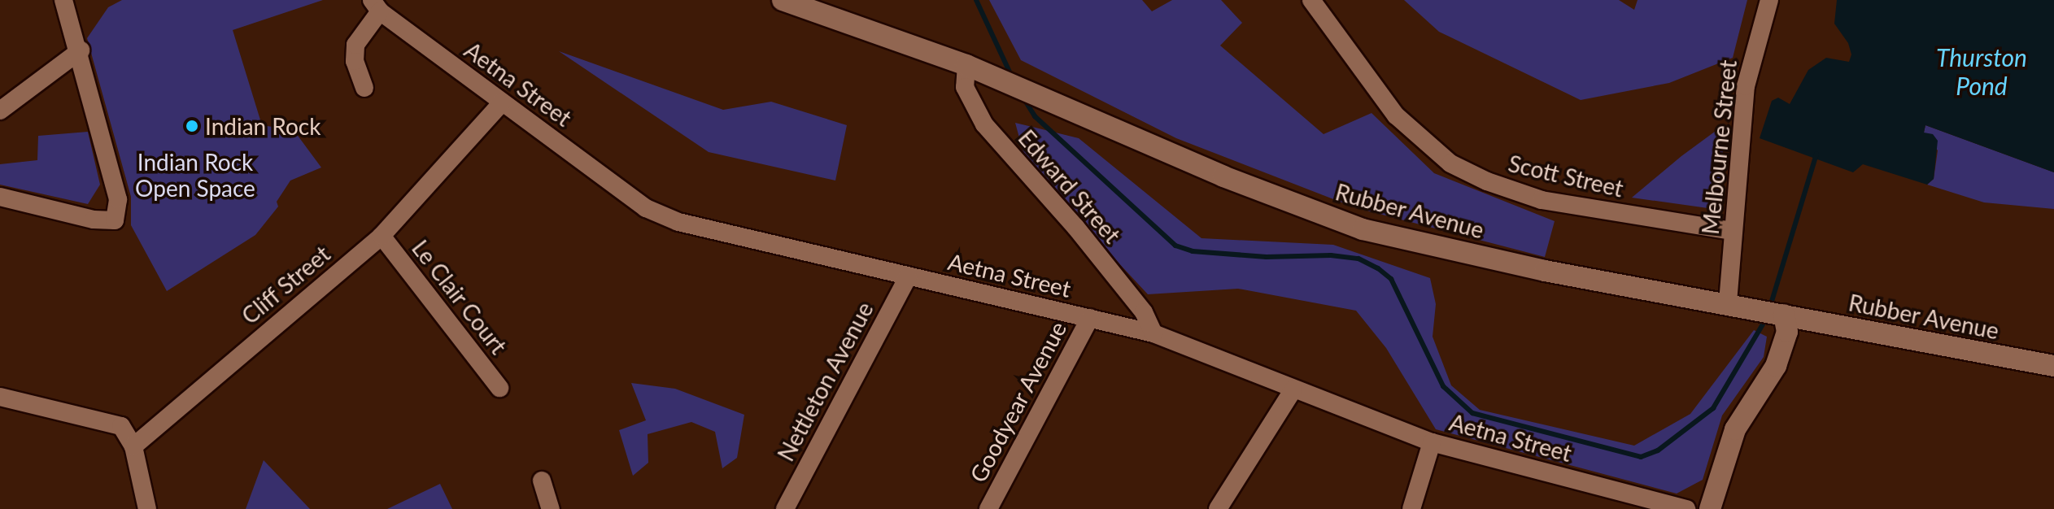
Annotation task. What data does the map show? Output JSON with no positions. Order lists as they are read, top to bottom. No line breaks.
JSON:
{"streets":{"street":["Aetna Street","Melbourne Street","Scott Street","Edward Street","Rubber Avenue","Cliff Street","Le Clair Court","Nettleton Avenue","Goodyear Avenue"]},"crossings":[["Aetna Street","Edward Street"],["Aetna Street","Cliff Street"],["Aetna Street","Nettleton Avenue"],["Aetna Street","Goodyear Avenue"],["Melbourne Street","Scott Street"],["Melbourne Street","Rubber Avenue"],["Edward Street","Rubber Avenue"],["Cliff Street","Le Clair Court"]],"water":["Thurston Pond"],"parks":["Indian Rock Open Space"],"places":["Indian Rock"]}
